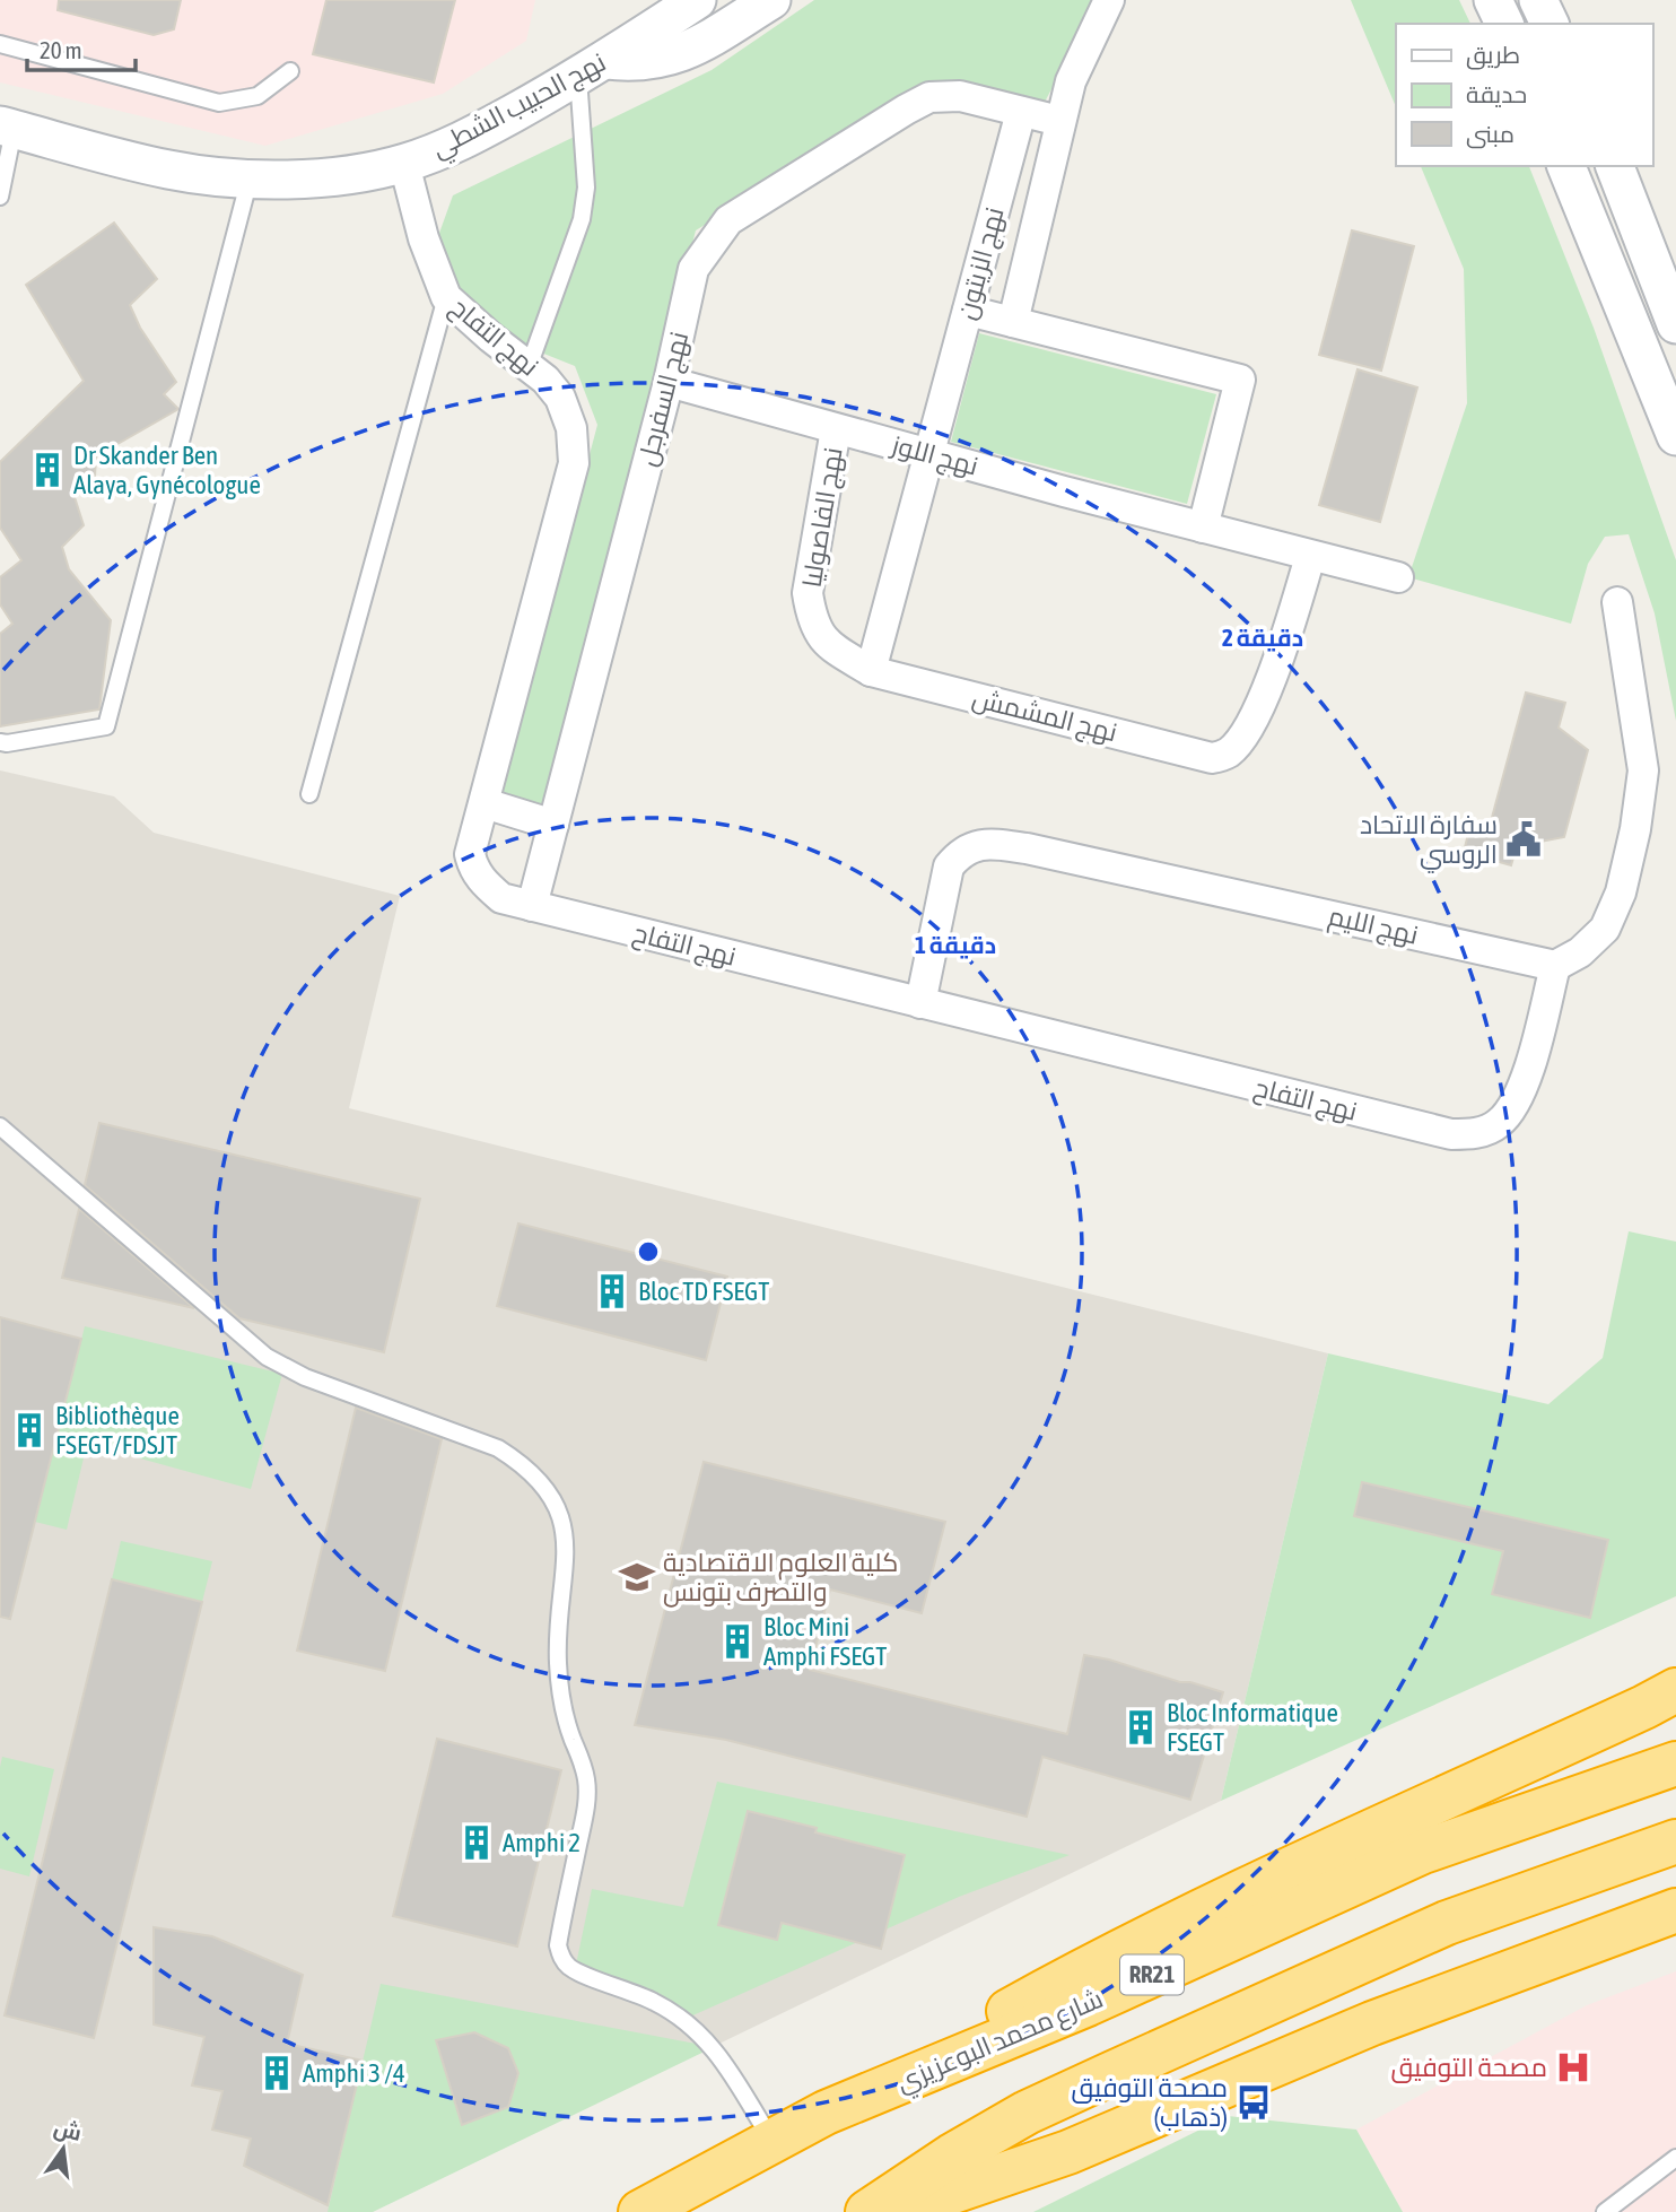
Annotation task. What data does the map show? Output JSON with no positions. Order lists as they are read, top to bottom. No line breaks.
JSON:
{"streets":{"highway":["RR21","شارع محمد البوعزيزي"],"street":["نهج الحبيب الشطي","نهج الزيتون","نهج التفاح","نهج السفرجل","نهج اللوز","نهج الفاصوليا","نهج المشمش","نهج الليم"]},"crossings":[["نهج الحبيب الشطي","نهج التفاح"],["نهج الزيتون","نهج السفرجل"],["نهج الزيتون","نهج اللوز"],["نهج التفاح","نهج السفرجل"],["نهج التفاح","نهج الليم"],["نهج السفرجل","نهج اللوز"],["نهج اللوز","نهج الفاصوليا"],["نهج اللوز","نهج المشمش"],["نهج الفاصوليا","نهج المشمش"]],"places":{"building":["Dr Skander Ben Alaya, Gynécologue","Bloc TD FSEGT","Bibliothèque FSEGT/FDSJT","Bloc Mini Amphi FSEGT","Bloc Informatique FSEGT","Amphi 2","Amphi 3 /4"],"public building":["سفارة الاتحاد الروسي"],"school or university":["كلية العلوم الاقتصادية والتصرف بتونس"],"hospital":["مصحة التوفيق"],"bus stop":["مصحة التوفيق (ذهاب)"]},"legend":["طريق","حديقة","مبنى"],"scale_bar":"20 m","north":"top","rings":["2 دقيقة","1 دقيقة"]}
